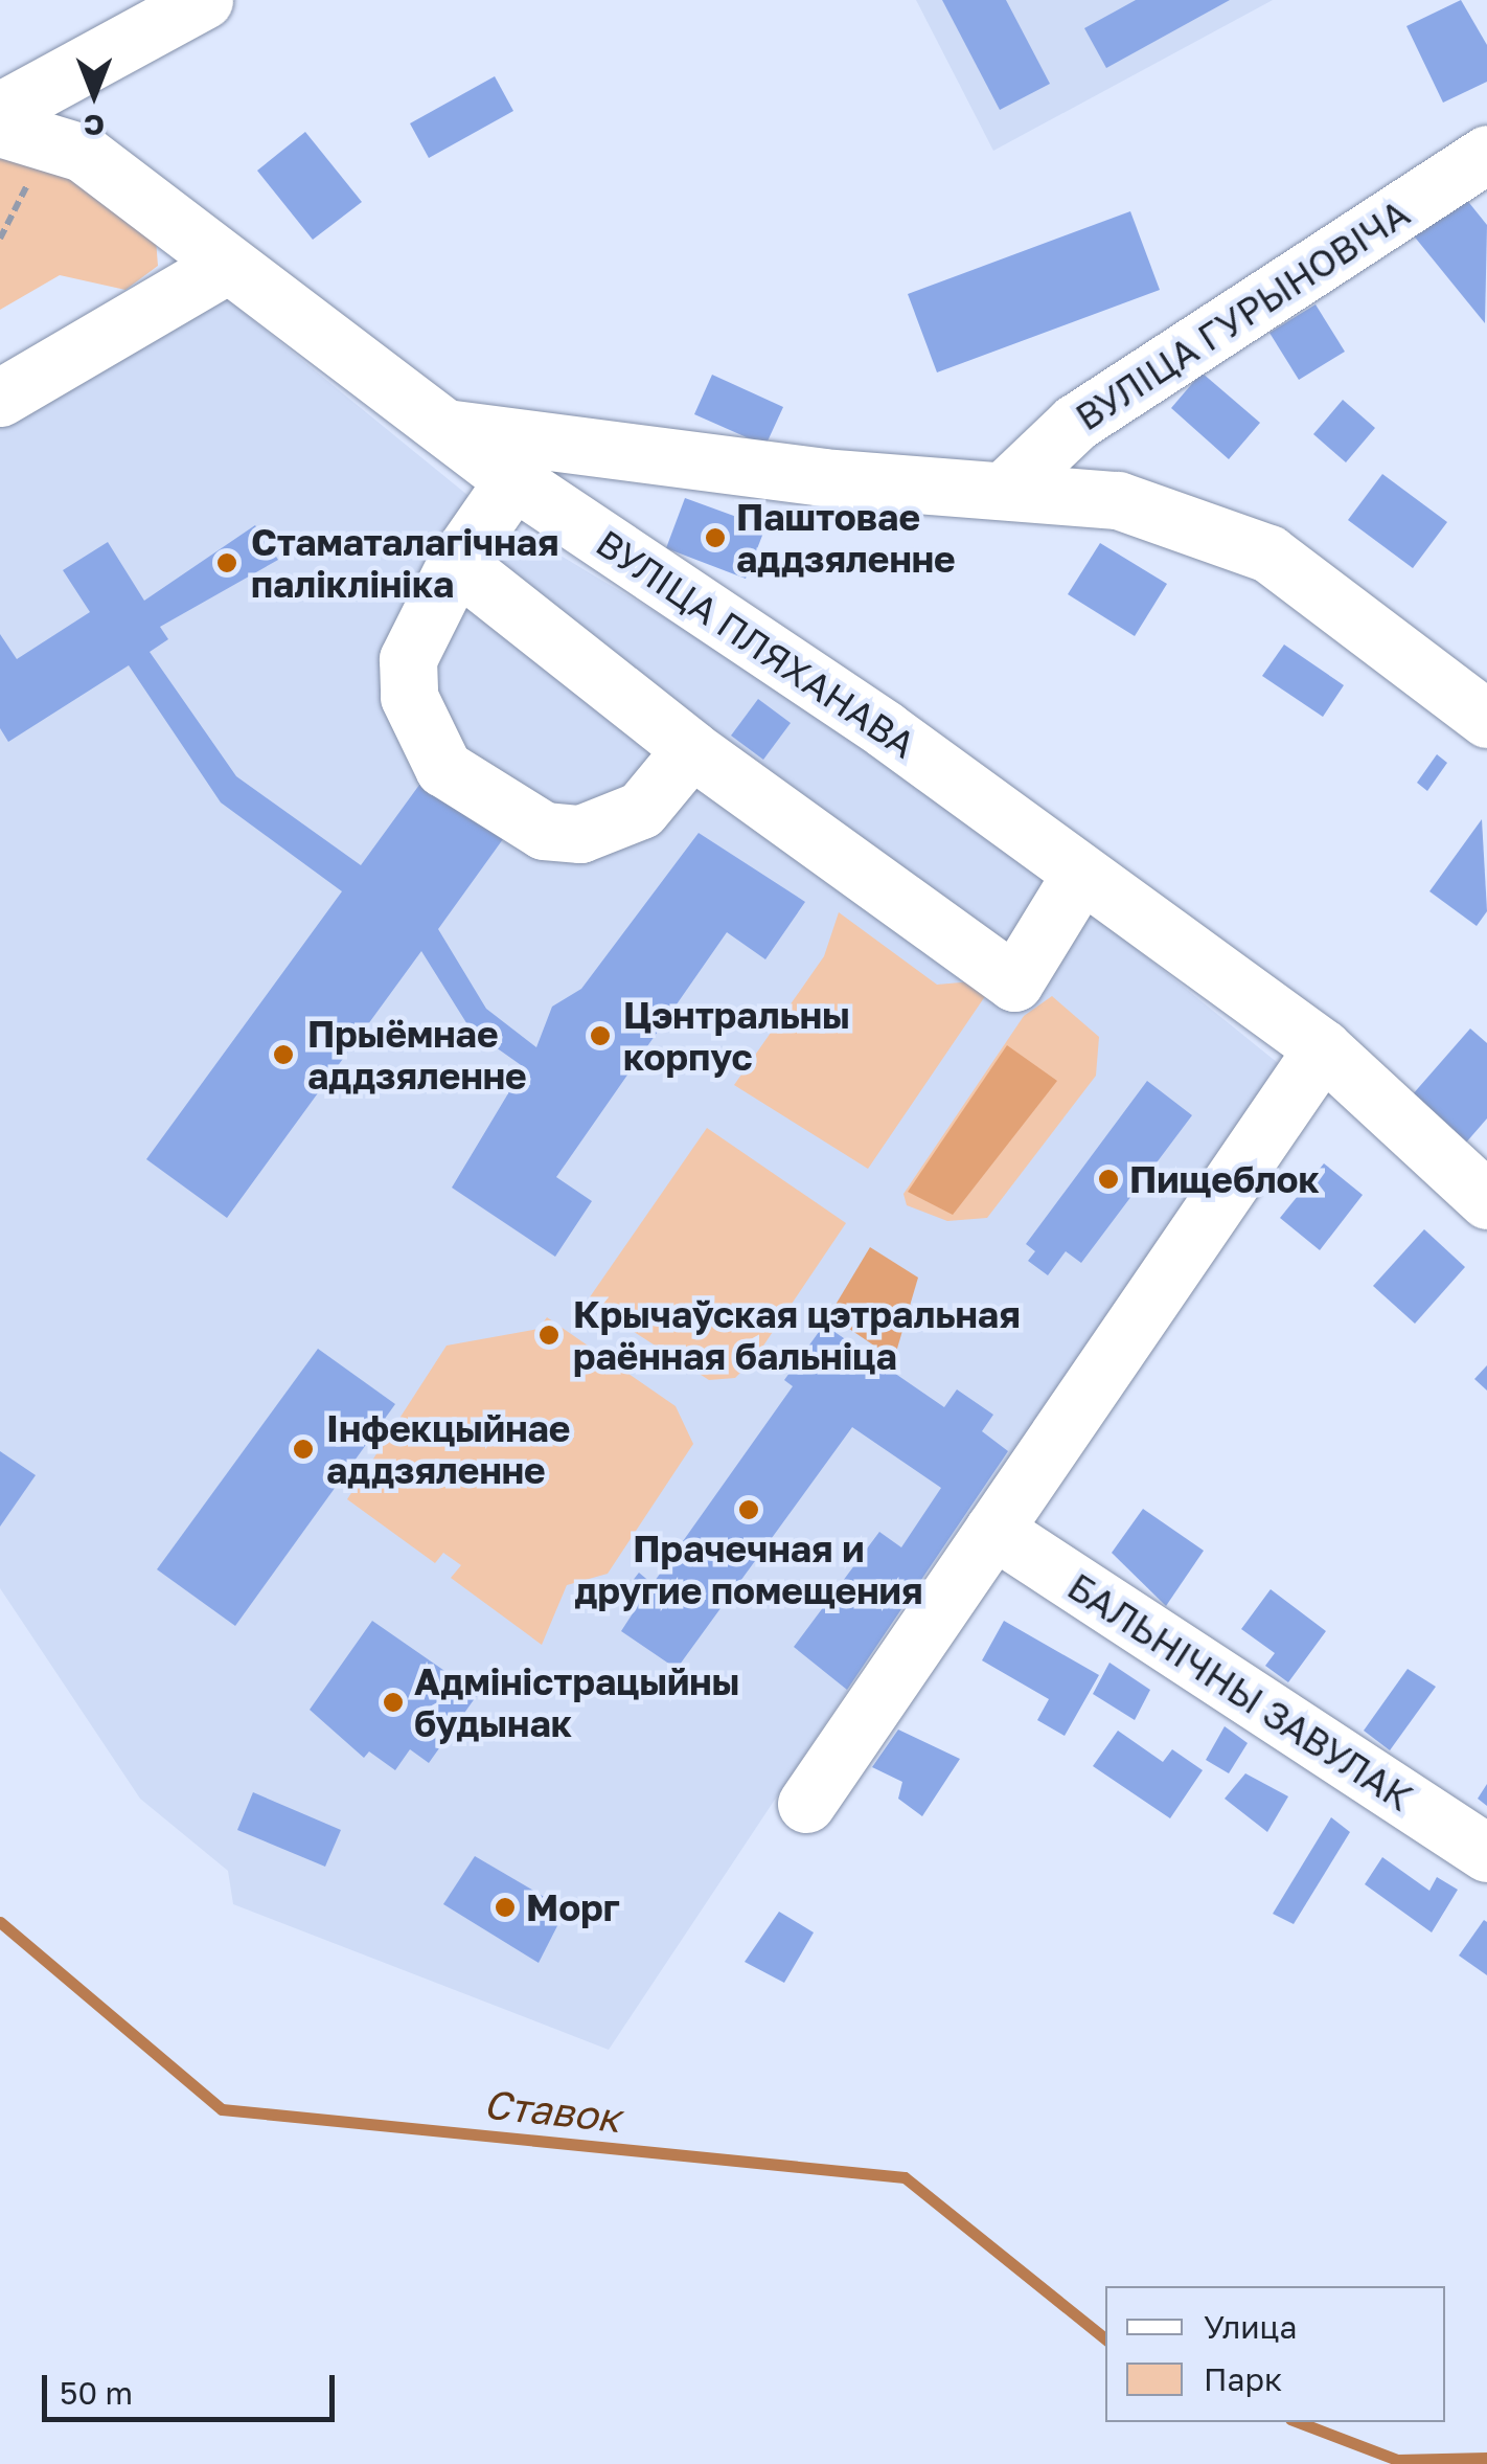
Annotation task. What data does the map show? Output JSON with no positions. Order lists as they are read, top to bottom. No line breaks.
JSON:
{"streets":{"street":["ВУЛІЦА ГУРЫНОВІЧА","ВУЛІЦА ПЛЯХАНАВА","БАЛЬНІЧНЫ ЗАВУЛАК"]},"water":["Ставок"],"places":["Паштовае аддзяленне","Стаматалагічная паліклініка","Цэнтральны корпус","Прыёмнае аддзяленне","Пищеблок","Крычаўская цэтральная раённая бальніца","Інфекцыйнае аддзяленне","Прачечная и другие помещения","Адміністрацыйны будынак","Морг"],"legend":["Улица","Парк"],"scale_bar":"50 m","north":"bottom"}
